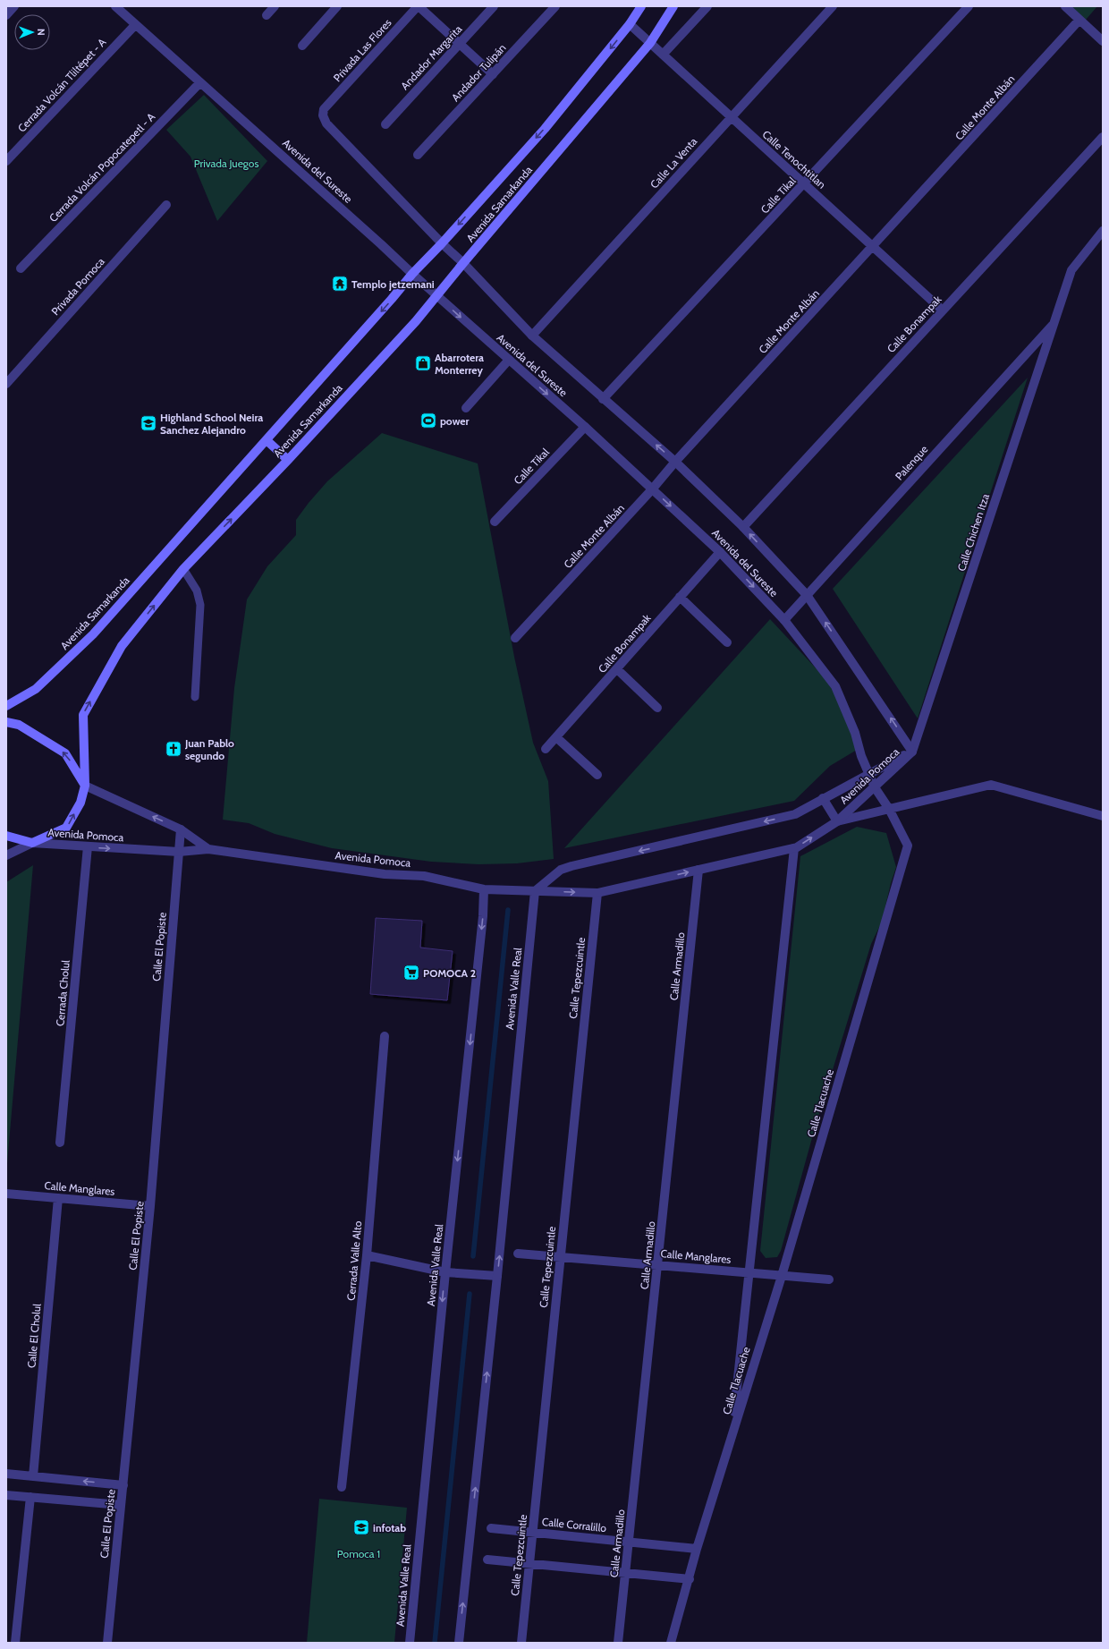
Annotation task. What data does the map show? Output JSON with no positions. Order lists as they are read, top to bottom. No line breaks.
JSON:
{"streets":{"main road":["Avenida Samarkanda","Avenida Pomoca"],"street":["Privada Las Flores","Andador Margarita","Andador Tulipán","Cerrada Volcán Tliltépet - A","Calle Monte Albán","Calle Tenochtitlan","Calle La Venta","Cerrada Volcán Popocatepetl - A","Avenida del Sureste","Calle Tikal","Privada Pomoca","Calle Bonampak","Palenque","Calle Chichen Itza","Calle El Popiste","Calle Armadillo","Calle Tepezcuintle","Avenida Valle Real","Cerrada Cholul","Calle Tlacuache","Calle Manglares","Cerrada Valle Alto","Calle El Cholul","Calle Corralillo"]},"crossings":[["Privada Las Flores","Andador Margarita"],["Privada Las Flores","Andador Tulipán"],["Privada Las Flores","Avenida del Sureste"],["Cerrada Volcán Tliltépet - A","Avenida del Sureste"],["Calle Monte Albán","Calle Tenochtitlan"],["Calle Monte Albán","Avenida del Sureste"],["Calle Tenochtitlan","Calle La Venta"],["Calle Tenochtitlan","Calle Tikal"],["Calle Tenochtitlan","Avenida Samarkanda"],["Calle Tenochtitlan","Calle Bonampak"],["Calle La Venta","Avenida del Sureste"],["Cerrada Volcán Popocatepetl - A","Avenida del Sureste"],["Avenida del Sureste","Calle Tikal"],["Avenida del Sureste","Avenida Samarkanda"],["Avenida del Sureste","Calle Bonampak"],["Avenida del Sureste","Palenque"],["Avenida del Sureste","Calle Chichen Itza"],["Avenida del Sureste","Avenida Pomoca"],["Avenida del Sureste","Calle Tlacuache"],["Avenida Samarkanda","Avenida Pomoca"],["Palenque","Calle Chichen Itza"],["Calle Chichen Itza","Avenida Pomoca"],["Avenida Pomoca","Calle El Popiste"],["Avenida Pomoca","Calle Armadillo"],["Avenida Pomoca","Calle Tepezcuintle"],["Avenida Pomoca","Avenida Valle Real"],["Avenida Pomoca","Cerrada Cholul"],["Avenida Pomoca","Calle Tlacuache"],["Calle El Popiste","Calle Manglares"],["Calle Armadillo","Calle Manglares"],["Calle Armadillo","Calle Corralillo"],["Calle Tepezcuintle","Calle Manglares"],["Calle Tepezcuintle","Calle Corralillo"],["Calle Tlacuache","Calle Manglares"],["Calle Tlacuache","Calle Corralillo"],["Calle Manglares","Calle El Cholul"]],"parks":["Privada Juegos","Pomoca 1"],"places":{"temple":["Templo jetzemani"],"shop":["Abarrotera Monterrey"],"sports":["power"],"school or university":["Highland School Neira Sanchez Alejandro","infotab"],"church":["Juan Pablo segundo"],"supermarket":["POMOCA 2"]},"north":"right"}
